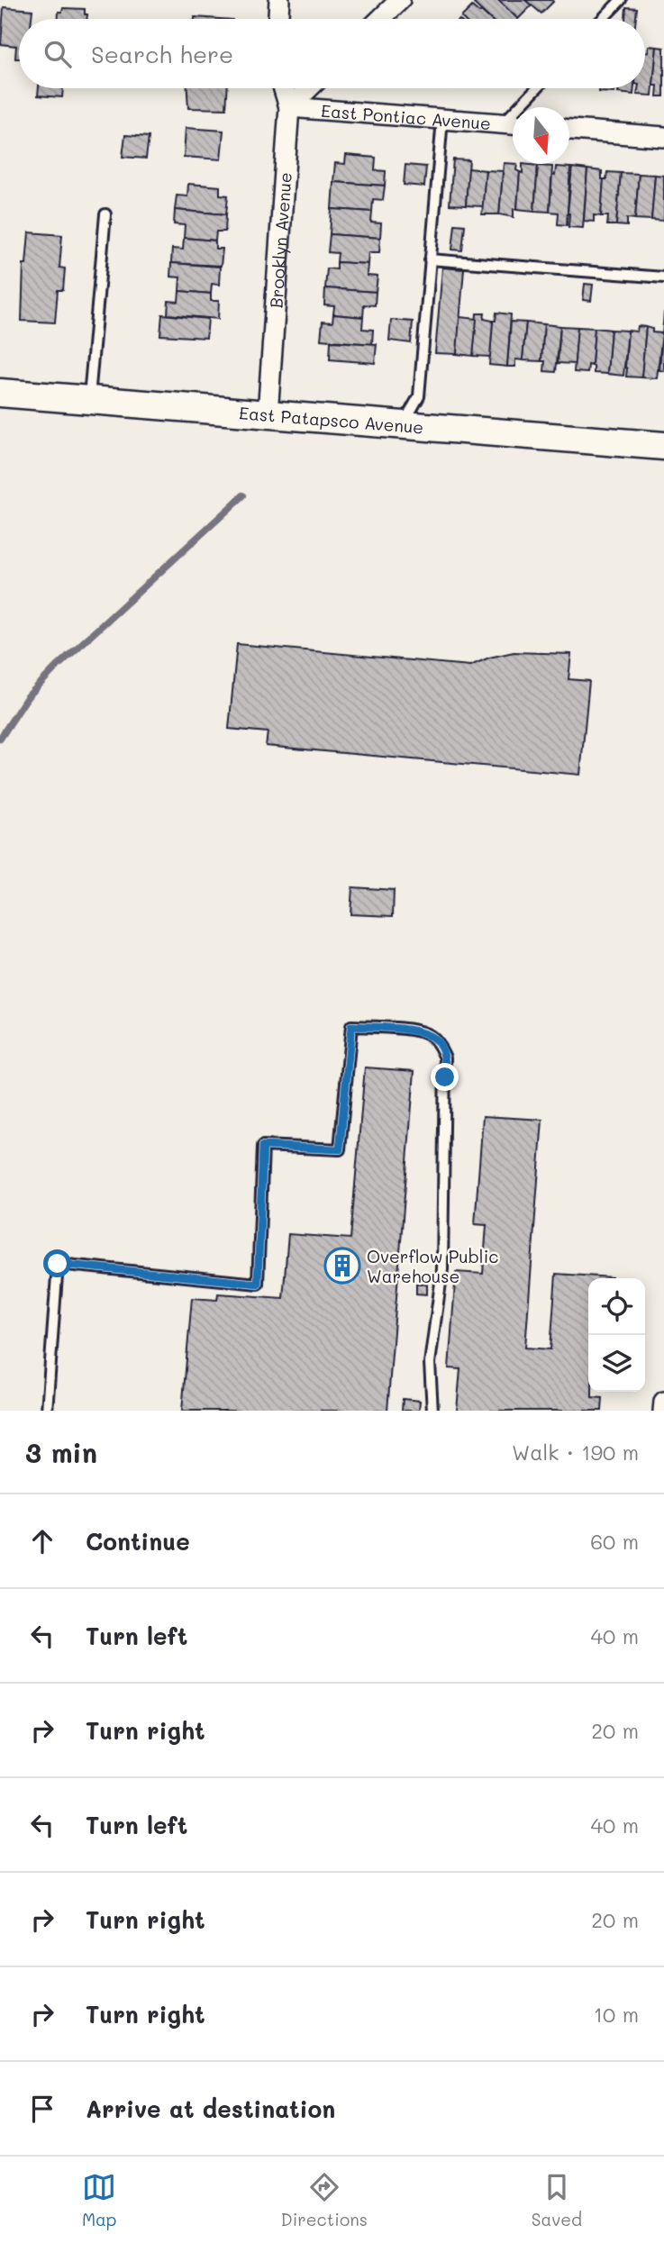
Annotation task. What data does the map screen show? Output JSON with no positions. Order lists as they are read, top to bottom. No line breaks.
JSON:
{"streets":{"main road":["East Patapsco Avenue"],"street":["East Pontiac Avenue","Brooklyn Avenue"]},"crossings":[["East Pontiac Avenue","Brooklyn Avenue"],["Brooklyn Avenue","East Patapsco Avenue"]],"places":{"building":["Overflow Public Warehouse"]},"north":"bottom","page":{"search":"Search here","heading":["3 min","Walk · 190 m"],"list":[["Continue","60 m"],["Turn left","40 m"],["Turn right","20 m"],["Turn left","40 m"],["Turn right","20 m"],["Turn right","10 m"],"Arrive at destination"],"nav":["Map","Directions","Saved"]}}
